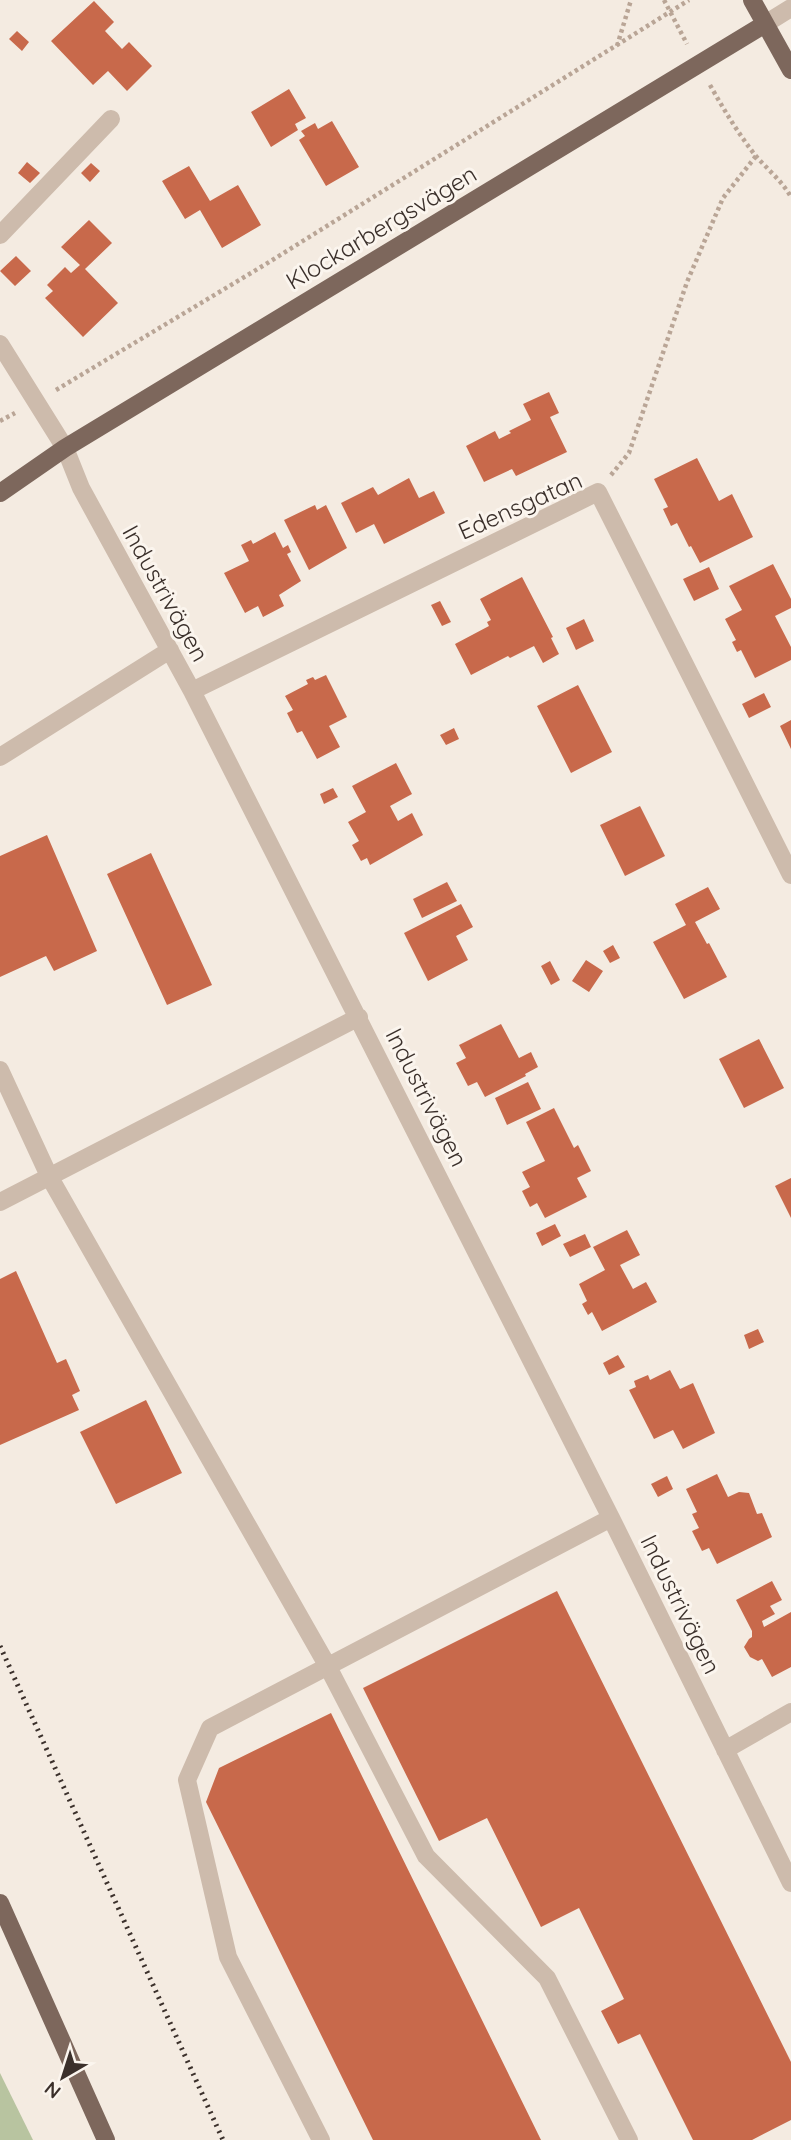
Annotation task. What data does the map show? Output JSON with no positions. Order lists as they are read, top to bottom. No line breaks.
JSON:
{"streets":{"main road":["Klockarbergsvägen"],"street":["Edensgatan","Industrivägen"]},"crossings":[["Klockarbergsvägen","Industrivägen"],["Edensgatan","Industrivägen"]],"north":"bottom left"}
